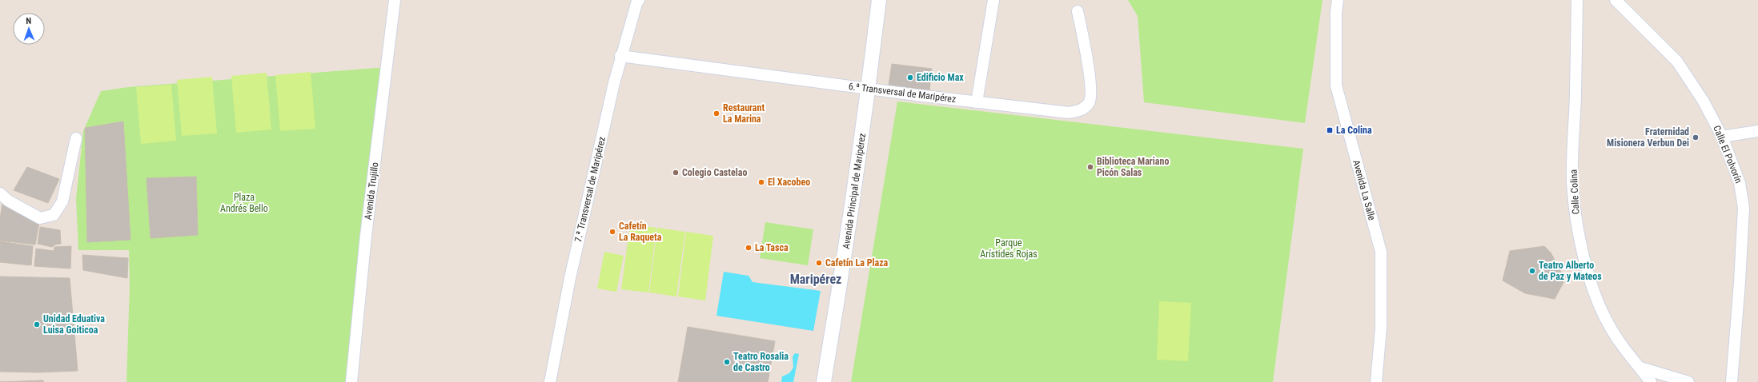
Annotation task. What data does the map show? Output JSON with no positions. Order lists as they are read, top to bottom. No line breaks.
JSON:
{"streets":{"street":["6.ª Transversal de Maripérez","Calle El Polvorín","7.ª Transversal de Maripérez","Avenida La Salle","Avenida Trujillo","Avenida Principal de Maripérez","Calle Colina"]},"crossings":[["6.ª Transversal de Maripérez","7.ª Transversal de Maripérez"],["6.ª Transversal de Maripérez","Avenida Principal de Maripérez"]],"districts":["Maripérez"],"parks":["Plaza Andrés Bello","Parque Arístides Rojas"],"places":{"other":["Edificio Max","Restaurant La Marina","Fraternidad Misionera Verbun Dei","Biblioteca Mariano Picón Salas","Colegio Castelao","El Xacobeo","Cafetín La Raqueta","La Tasca","Cafetín La Plaza","Teatro Alberto de Paz y Mateos","Unidad Eduativa Luisa Goiticoa","Teatro Rosalia de Castro"],"transit":["La Colina"]},"north":"top"}
